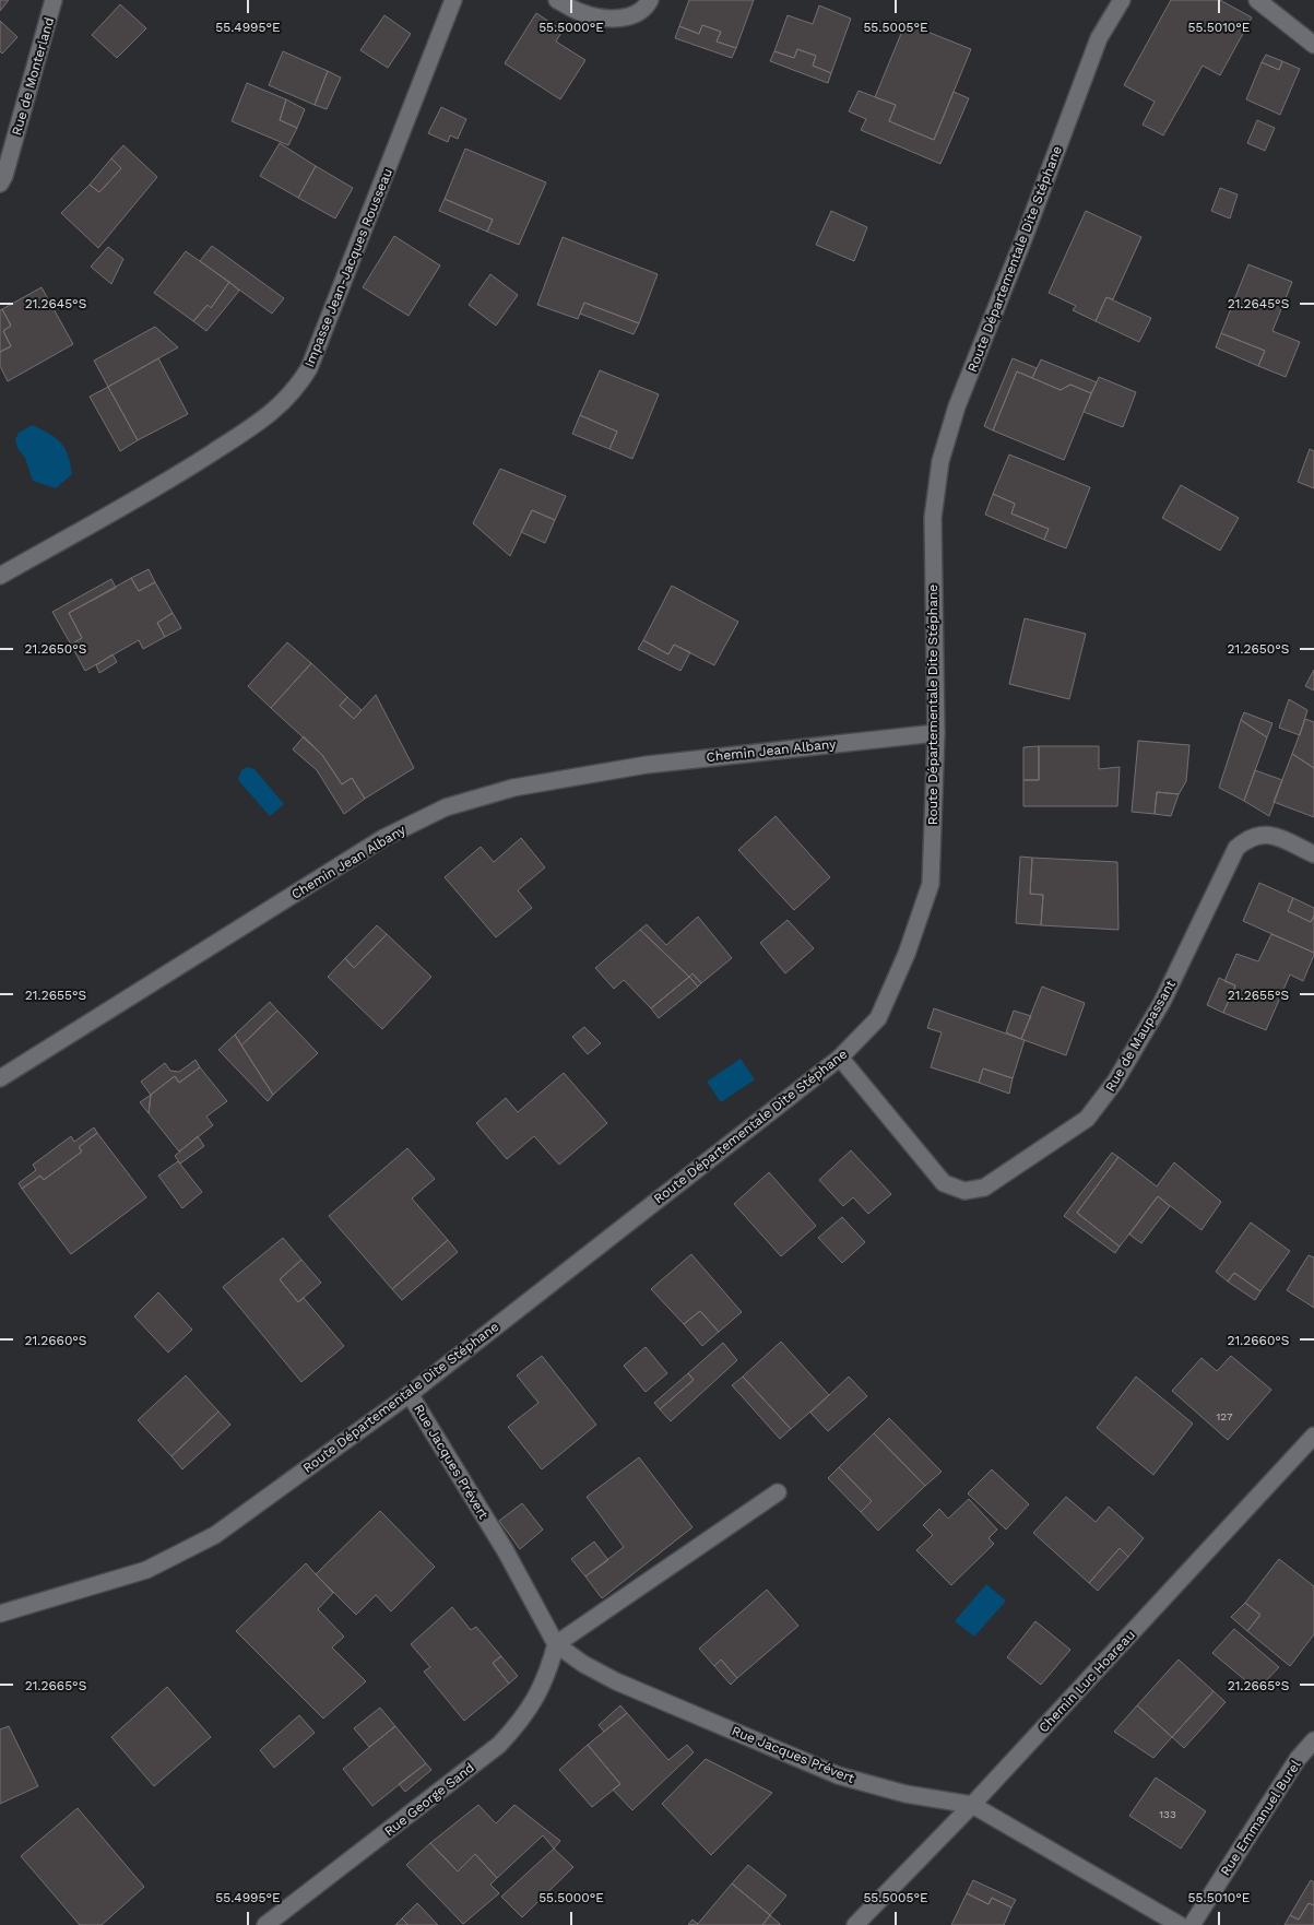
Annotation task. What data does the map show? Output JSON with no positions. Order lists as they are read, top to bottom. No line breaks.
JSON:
{"streets":{"street":["Rue de Monterland","Route Départementale Dite Stéphane","Impasse Jean-Jacques Rousseau","Chemin Jean Albany","Rue de Maupassant","Rue Jacques Prévert","Chemin Luc Hoareau","Rue George Sand","Rue Emmanuel Burel"]},"crossings":[["Route Départementale Dite Stéphane","Chemin Jean Albany"],["Route Départementale Dite Stéphane","Rue de Maupassant"],["Route Départementale Dite Stéphane","Rue Jacques Prévert"],["Rue Jacques Prévert","Chemin Luc Hoareau"],["Rue Jacques Prévert","Rue George Sand"]],"house_numbers":["127","133"],"coordinates":["55.4995°E","55.5000°E","55.5005°E","55.5010°E","21.2645°S","21.2650°S","21.2655°S","21.2660°S","21.2665°S"]}
